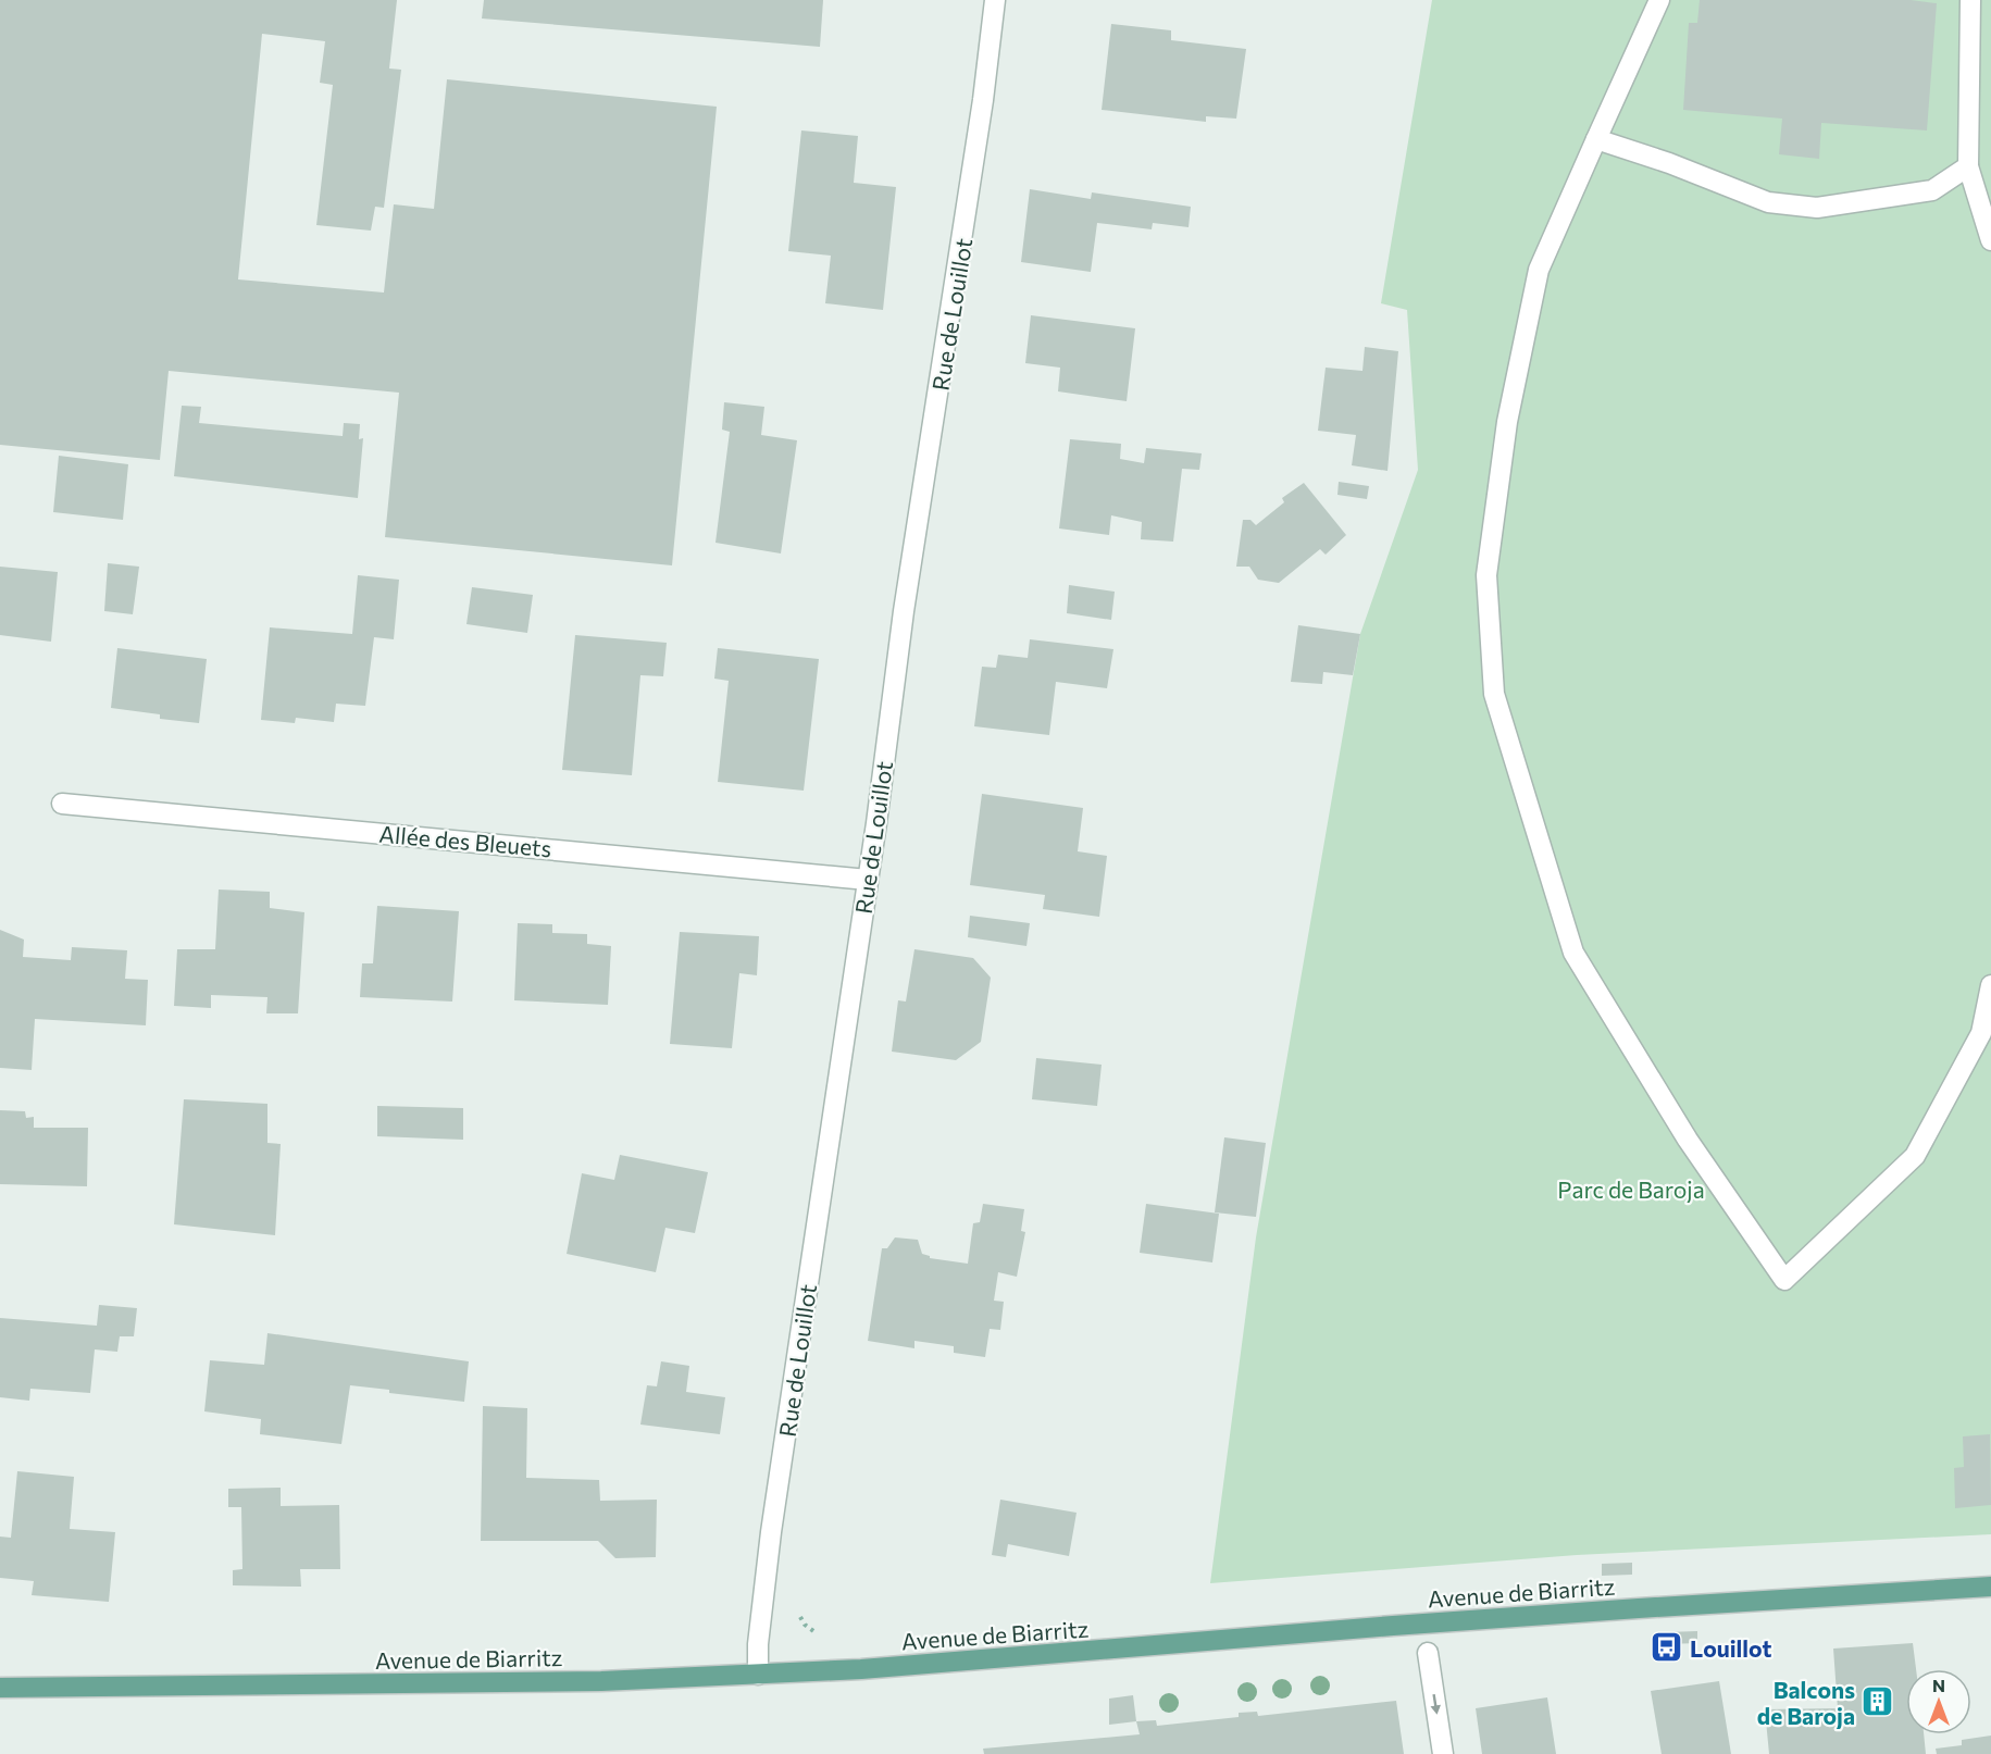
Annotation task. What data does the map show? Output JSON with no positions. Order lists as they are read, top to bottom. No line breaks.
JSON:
{"streets":{"main road":["Avenue de Biarritz"],"street":["Rue de Louillot","Allée des Bleuets"]},"crossings":[["Rue de Louillot","Allée des Bleuets"],["Rue de Louillot","Avenue de Biarritz"]],"parks":["Parc de Baroja"],"places":{"bus stop":["Louillot"],"building":["Balcons de Baroja"]},"north":"top"}
